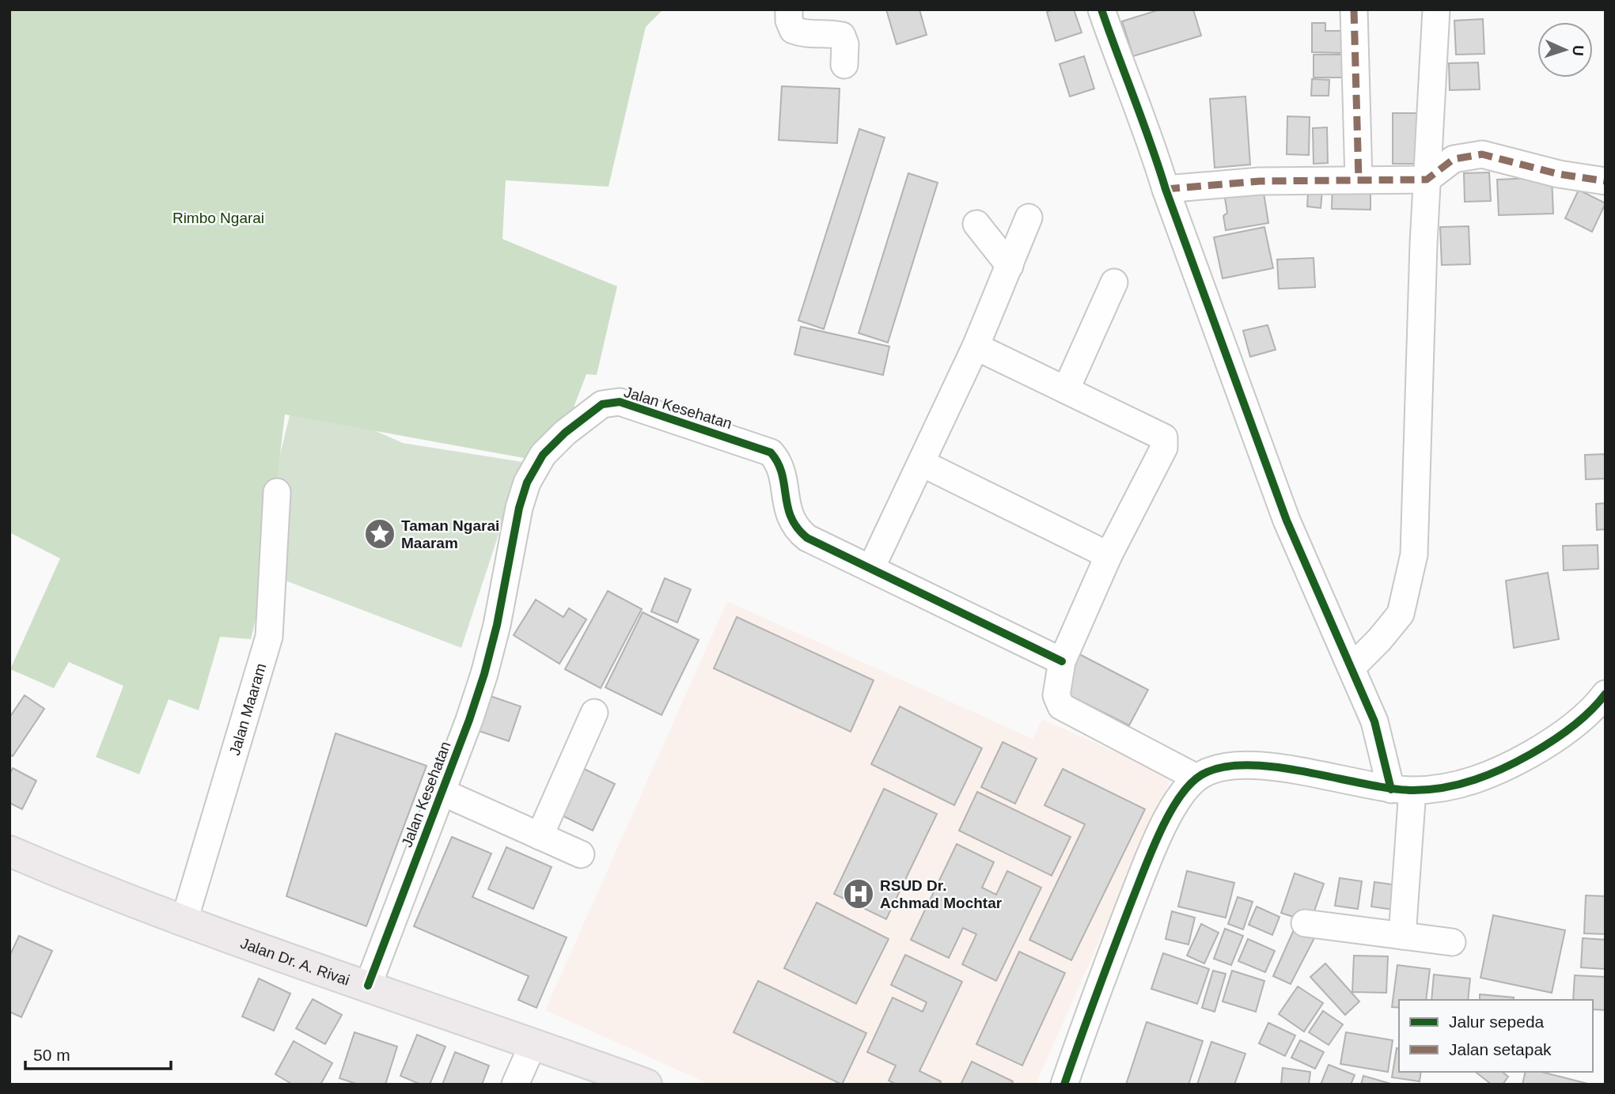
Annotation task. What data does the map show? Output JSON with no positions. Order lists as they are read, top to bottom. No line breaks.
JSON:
{"streets":{"main road":["Jalan Dr. A. Rivai"],"street":["Jalan Kesehatan","Jalan Maaram"]},"crossings":[["Jalan Kesehatan","Jalan Dr. A. Rivai"],["Jalan Maaram","Jalan Dr. A. Rivai"]],"parks":["Rimbo Ngarai"],"places":{"place":["Taman Ngarai Maaram"],"hospital":["RSUD Dr. Achmad Mochtar"]},"legend":["Jalur sepeda","Jalan setapak"],"scale_bar":"50 m","north":"right"}
